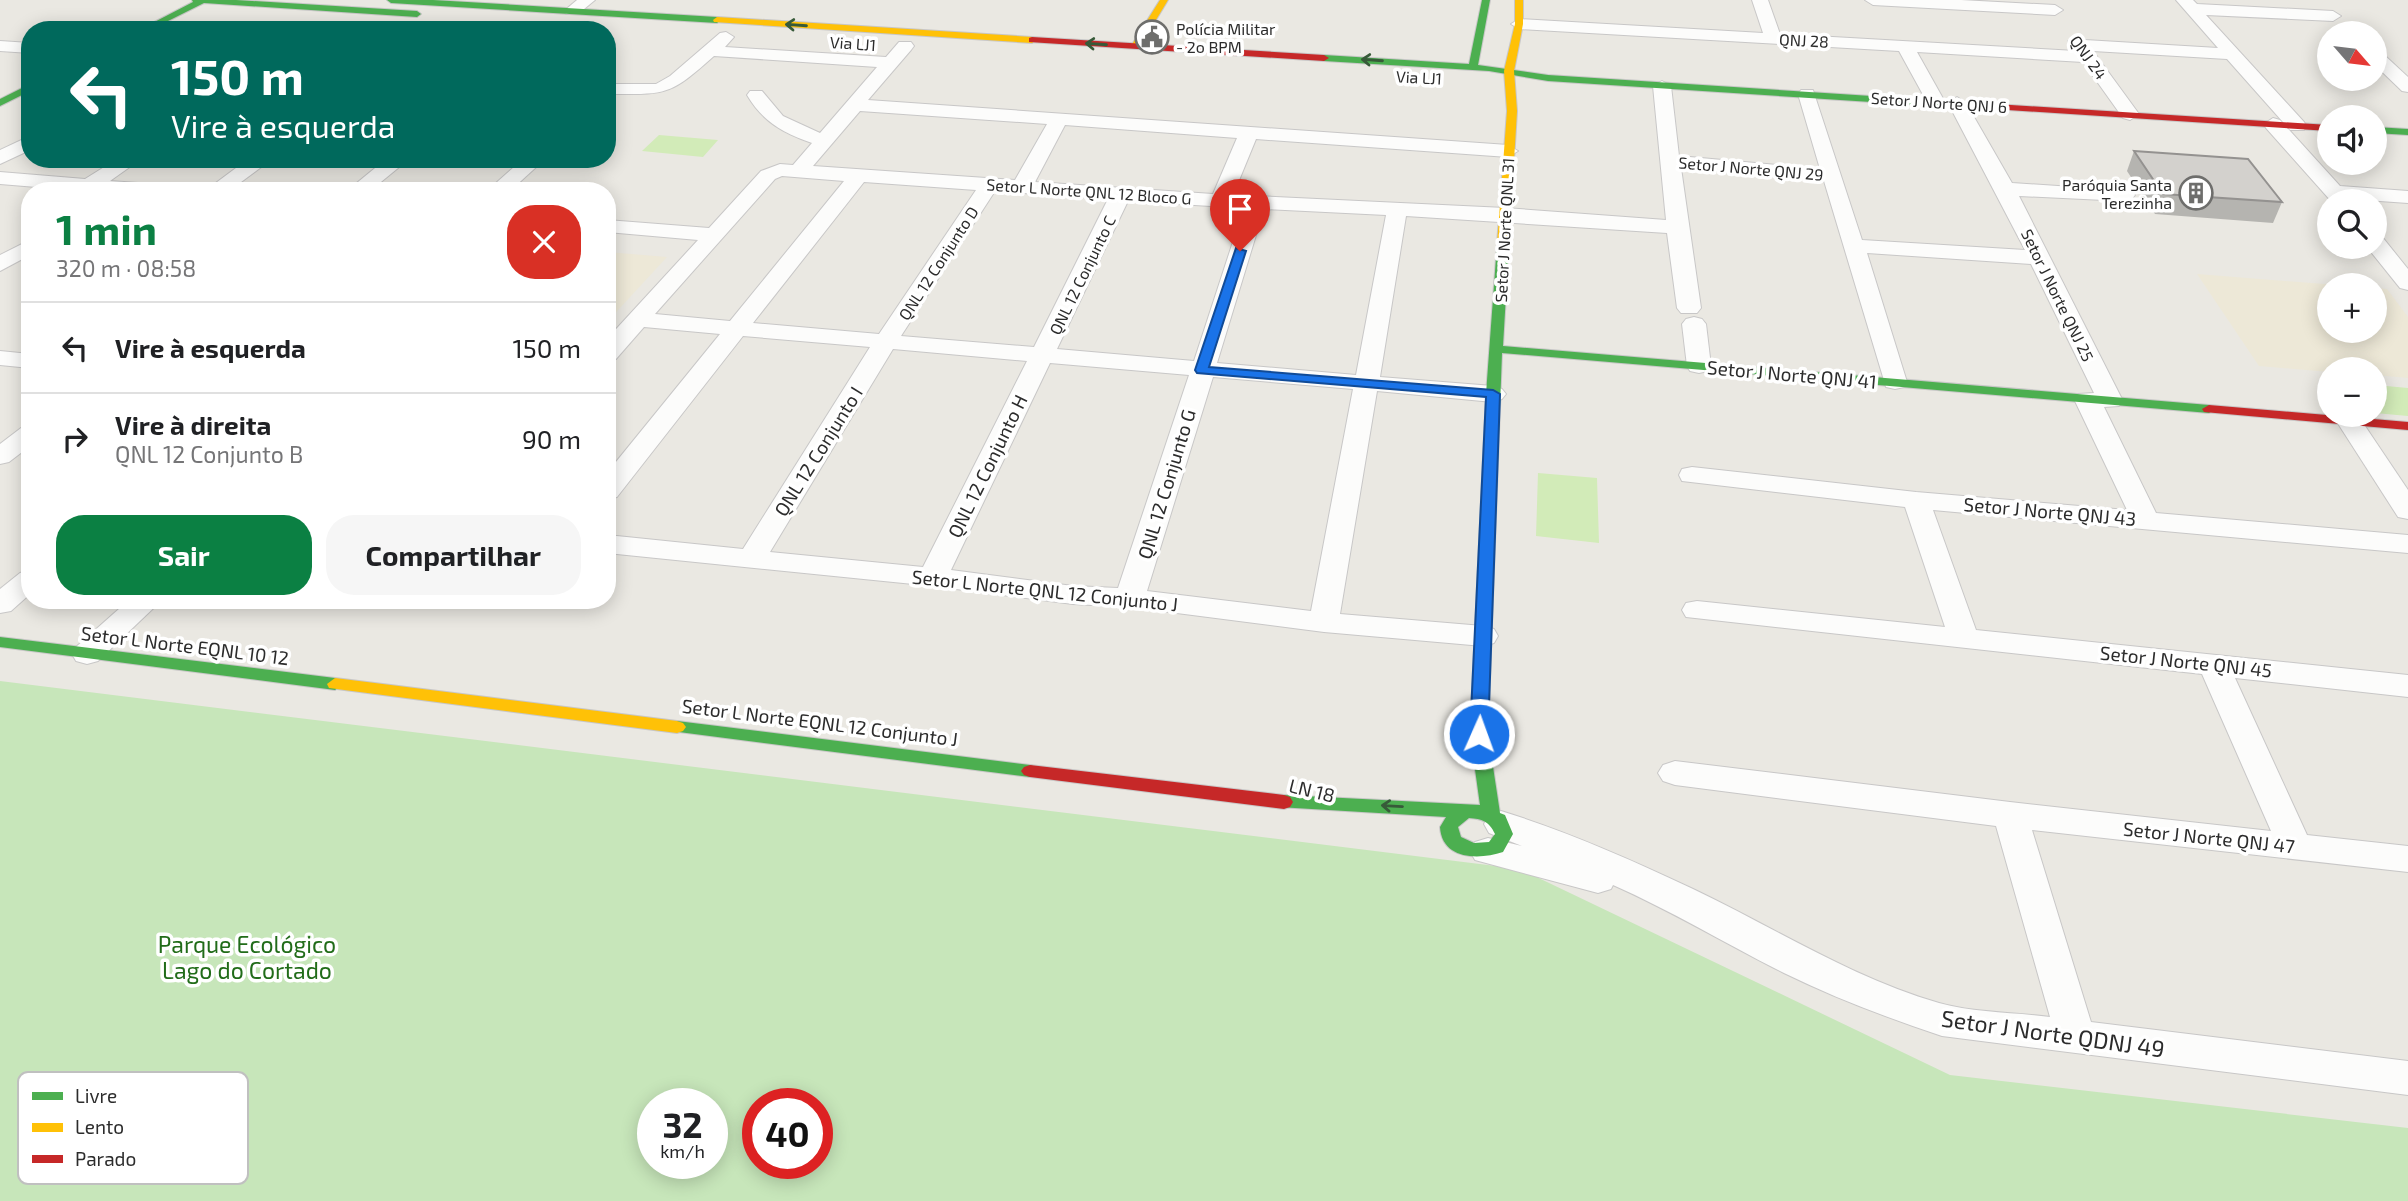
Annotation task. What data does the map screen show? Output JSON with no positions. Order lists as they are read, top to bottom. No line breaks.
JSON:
{"streets":{"main road":["Via LJ1","Setor J Norte QNJ 6","Setor J Norte QNL 31","Setor J Norte QNJ 41","Setor L Norte EQNL 10 12","Setor L Norte EQNL 12 Conjunto J","LN 18"],"street":["QNJ 28","QNJ 24","Setor J Norte QNJ 29","Setor L Norte QNL 12 Bloco G","QNL 12 Conjunto D","QNL 12 Conjunto C","Setor J Norte QNJ 25","QNL 12 Conjunto I","QNL 12 Conjunto H","QNL 12 Conjunto G","Setor J Norte QNJ 43","Setor L Norte QNL 12 Conjunto J","Setor J Norte QNJ 45","Setor J Norte QNJ 47","Setor J Norte QDNJ 49"]},"crossings":[["QNJ 28","QNJ 24"],["QNJ 28","Setor J Norte QNL 31"],["QNJ 28","Setor J Norte QNJ 25"],["Via LJ1","Setor J Norte QNJ 6"],["Via LJ1","Setor J Norte QNL 31"],["QNJ 24","Setor J Norte QNJ 6"],["Setor J Norte QNJ 6","Setor J Norte QNJ 29"],["Setor J Norte QNJ 6","Setor J Norte QNL 31"],["Setor J Norte QNJ 6","Setor J Norte QNJ 25"],["Setor J Norte QNJ 29","Setor J Norte QNJ 41"],["Setor L Norte QNL 12 Bloco G","Setor J Norte QNL 31"],["Setor L Norte QNL 12 Bloco G","QNL 12 Conjunto D"],["Setor L Norte QNL 12 Bloco G","QNL 12 Conjunto C"],["Setor L Norte QNL 12 Bloco G","QNL 12 Conjunto G"],["Setor J Norte QNL 31","Setor J Norte QNJ 41"],["Setor J Norte QNL 31","Setor L Norte QNL 12 Conjunto J"],["QNL 12 Conjunto D","QNL 12 Conjunto I"],["QNL 12 Conjunto C","QNL 12 Conjunto H"],["Setor J Norte QNJ 25","Setor J Norte QNJ 41"],["QNL 12 Conjunto I","Setor L Norte QNL 12 Conjunto J"],["QNL 12 Conjunto H","Setor L Norte QNL 12 Conjunto J"],["QNL 12 Conjunto G","Setor L Norte QNL 12 Conjunto J"],["Setor L Norte EQNL 10 12","Setor L Norte EQNL 12 Conjunto J"],["Setor L Norte EQNL 12 Conjunto J","LN 18"],["LN 18","Setor J Norte QDNJ 49"]],"parks":["Parque Ecológico Lago do Cortado"],"places":{"public building":["Polícia Militar - 2o BPM"],"building":["Paróquia Santa Terezinha"]},"legend":["Livre","Lento","Parado"],"north":"bottom right","page":{"map_buttons":["+","−"],"turn":["150 m","Vire à esquerda"],"heading":["1 min","320 m · 08:58"],"list":[{"name":"Vire à esquerda","value":"150 m"},{"name":"Vire à direita","note":"QNL 12 Conjunto B","value":"90 m"}],"buttons":["Sair","Compartilhar"],"speed":"32 km/h","limit":"40"}}
